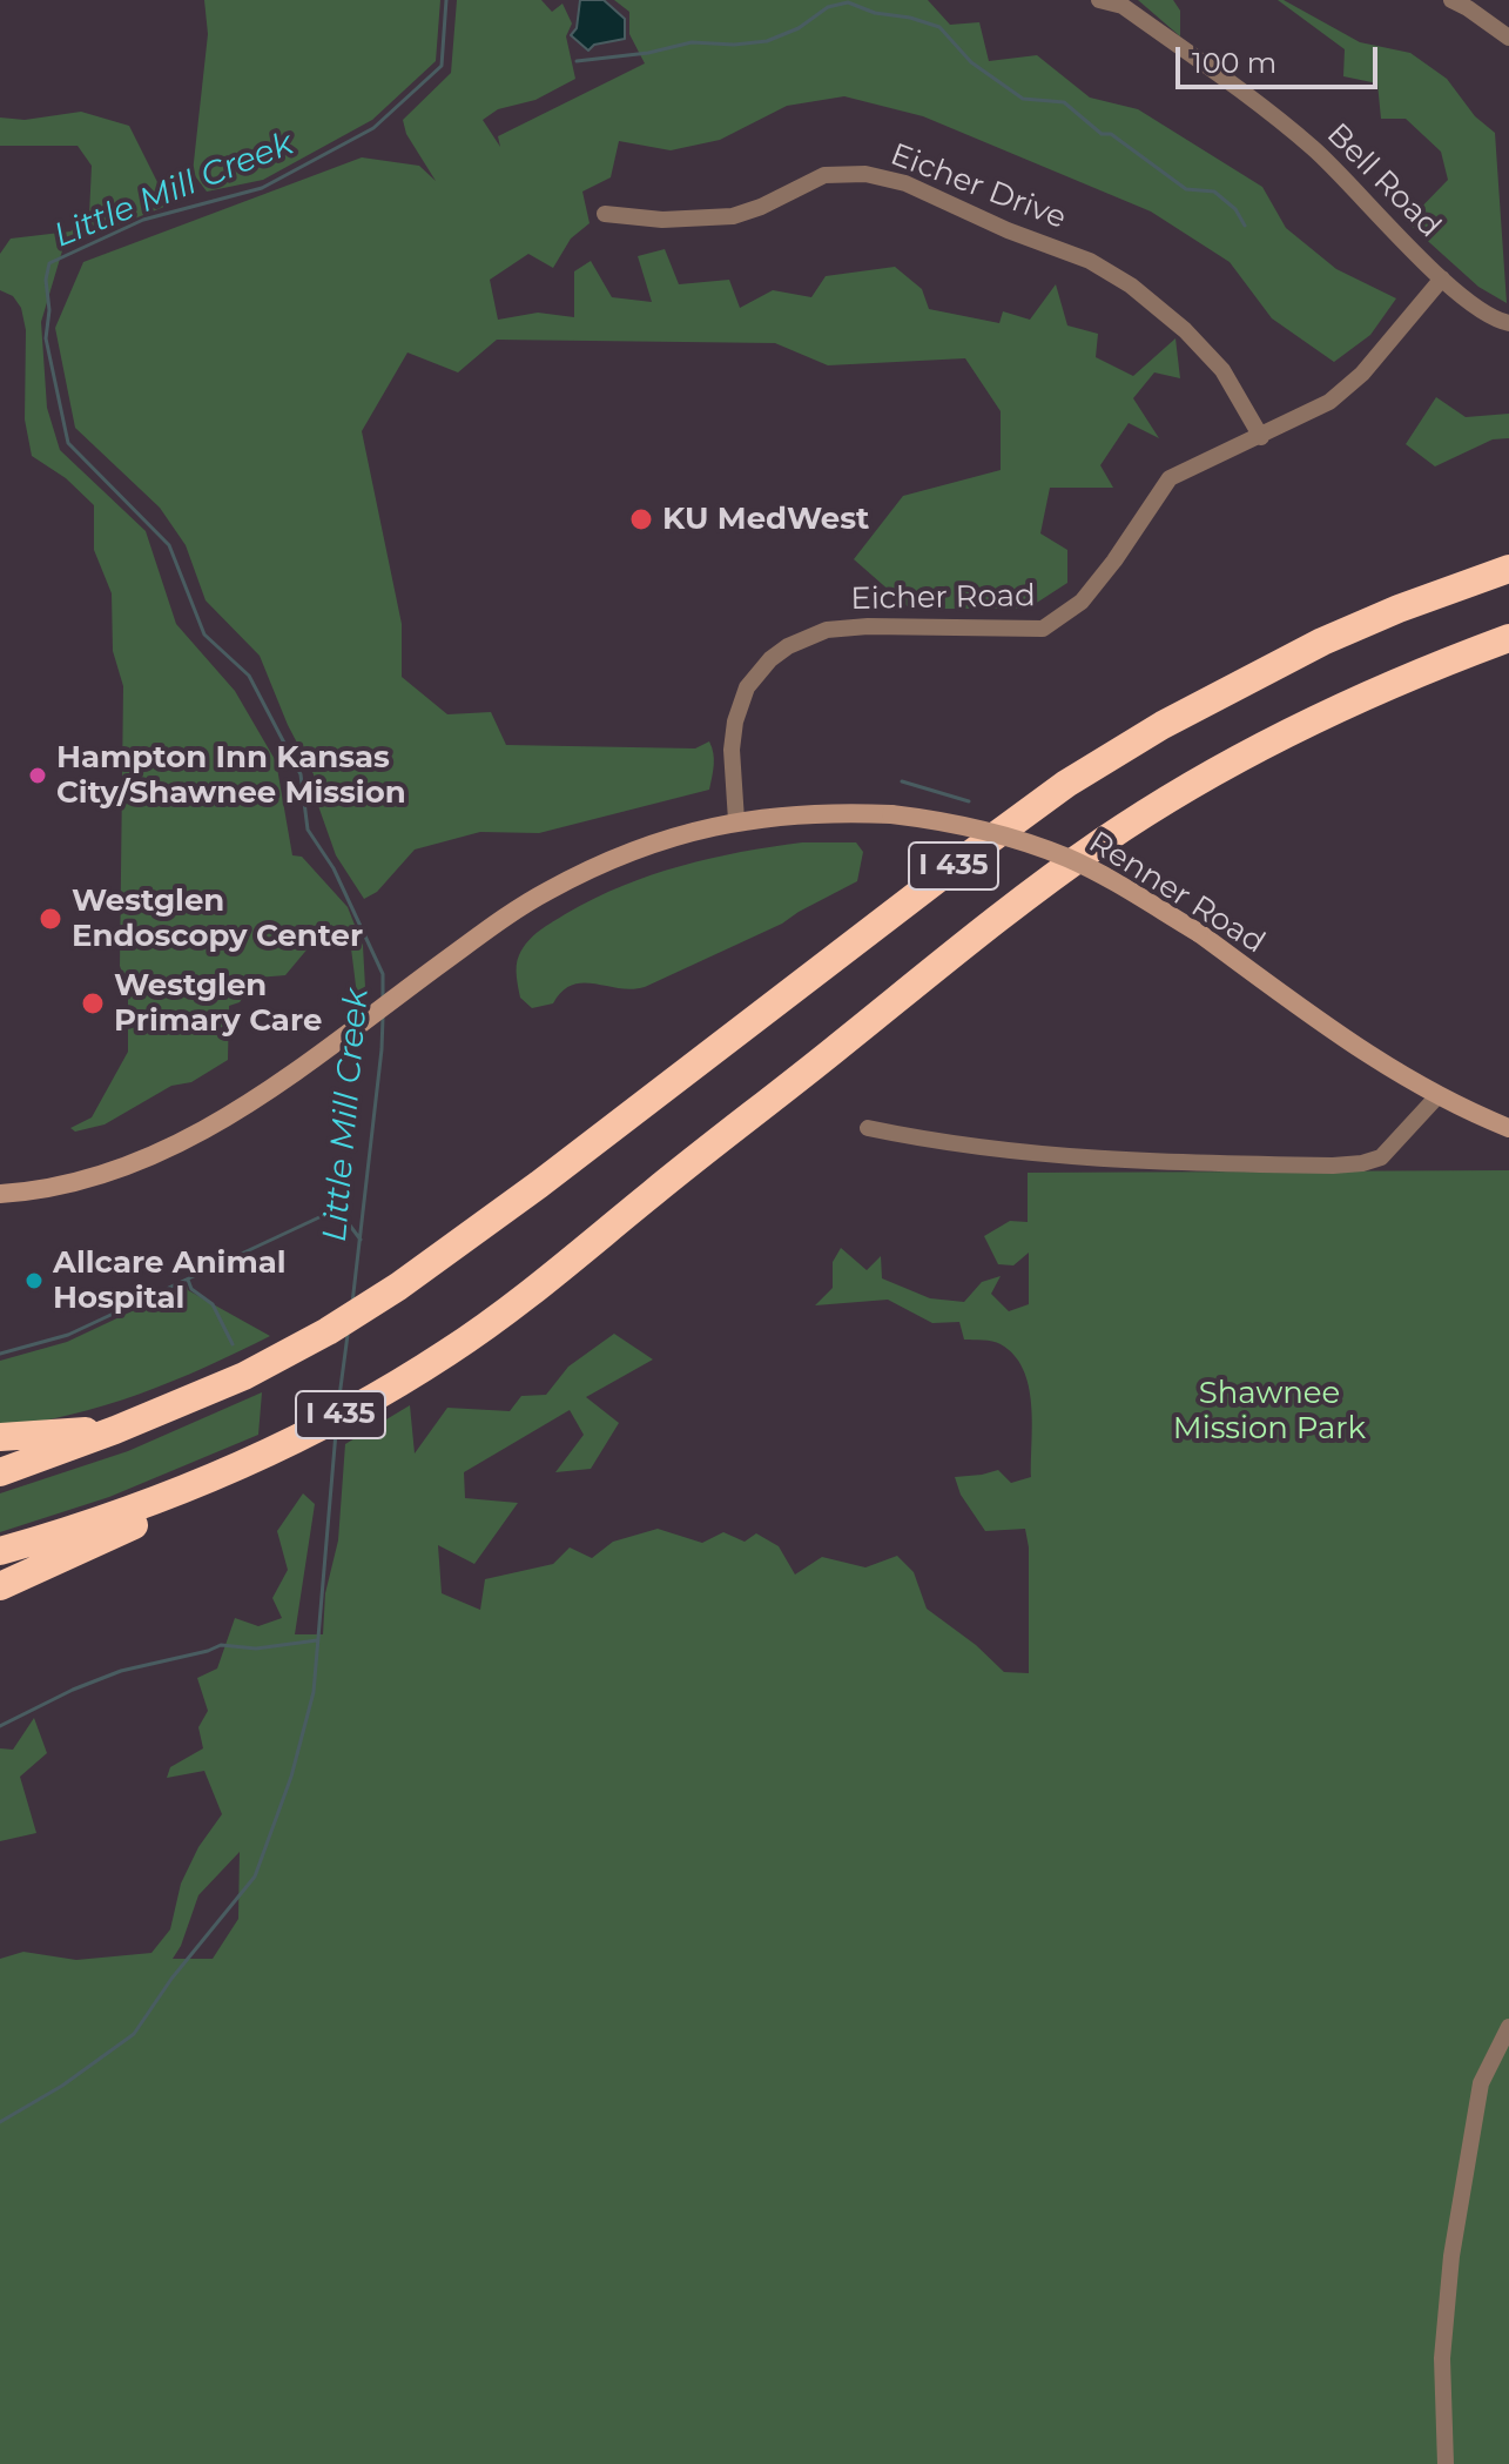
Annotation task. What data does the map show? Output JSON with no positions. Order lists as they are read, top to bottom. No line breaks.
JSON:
{"streets":{"highway":["I 435"],"main road":["Renner Road"],"street":["Bell Road","Eicher Drive","Eicher Road"]},"crossings":[["Bell Road","Eicher Road"],["Eicher Drive","Eicher Road"],["Eicher Road","Renner Road"]],"water":["Little Mill Creek"],"parks":["Shawnee Mission Park"],"places":["KU MedWest","Hampton Inn Kansas City/Shawnee Mission","Westglen Endoscopy Center","Westglen Primary Care","Allcare Animal Hospital"],"scale_bar":"100 m"}
